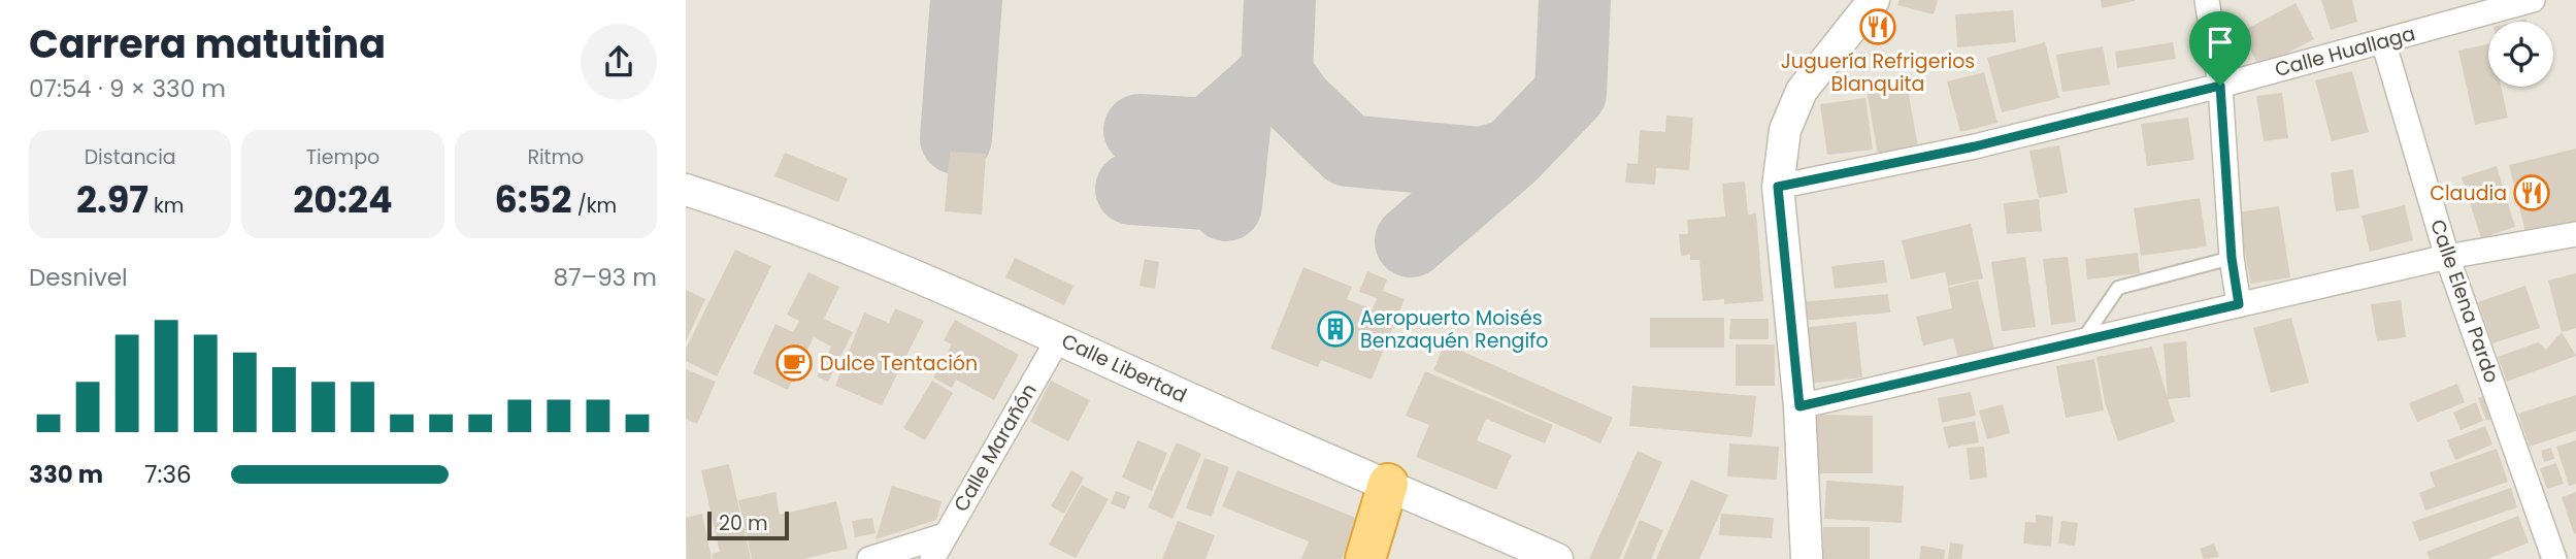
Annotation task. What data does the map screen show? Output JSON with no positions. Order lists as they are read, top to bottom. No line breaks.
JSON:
{"streets":{"street":["Calle Huallaga","Calle Elena Pardo","Calle Libertad","Calle Marañón"]},"crossings":[["Calle Huallaga","Calle Elena Pardo"],["Calle Libertad","Calle Marañón"]],"places":{"restaurant":["Juguería Refrigerios Blanquita","Claudia"],"building":["Aeropuerto Moisés Benzaquén Rengifo"],"cafe":["Dulce Tentación"]},"scale_bar":"20 m","page":{"heading":["Carrera matutina","07:54 · 9 × 330 m"],"stats":[["Distancia","2.97 km"],["Tiempo","20:24"],["Ritmo","6:52 /km"]],"chart":["Desnivel","87–93 m"],"list":[{"name":"330 m","note":"7:36"}],"scale":"20 m"}}
